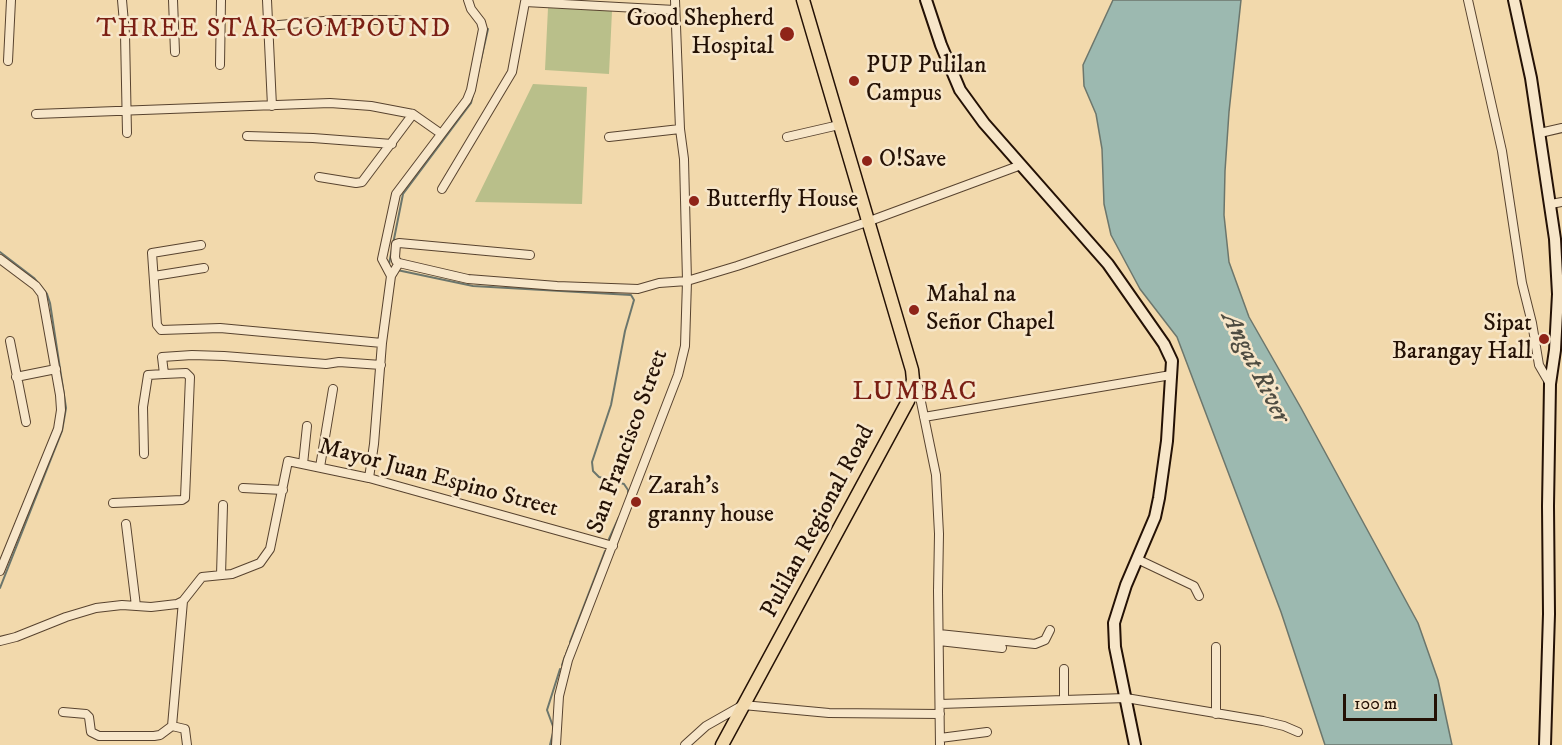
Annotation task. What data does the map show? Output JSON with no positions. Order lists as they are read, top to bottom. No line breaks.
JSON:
{"streets":{"main road":["Pulilan Regional Road"],"street":["San Francisco Street","Mayor Juan Espino Street"]},"crossings":[["San Francisco Street","Mayor Juan Espino Street"]],"districts":["THREE STAR COMPOUND","LUMBAC"],"water":["Angat River"],"places":["Good Shepherd Hospital","PUP Pulilan Campus","O!Save","Butterfly House","Mahal na Señor Chapel","Sipat Barangay Hall","Zarah's granny house"],"scale_bar":"100 m"}
